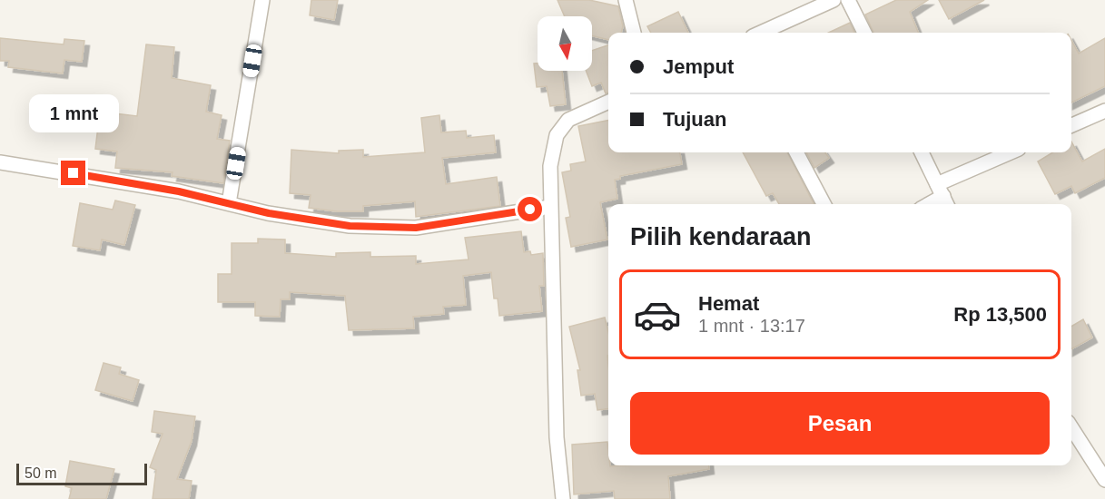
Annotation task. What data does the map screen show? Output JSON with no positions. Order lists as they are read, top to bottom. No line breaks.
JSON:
{"scale_bar":"50 m","north":"bottom","page":{"banner":["Jemput","Tujuan"],"bubble":"1 mnt","heading":"Pilih kendaraan","list":[{"name":"Hemat","note":"1 mnt · 13:17","value":"Rp 13,500"}],"buttons":"Pesan","scale":"50 m"}}
